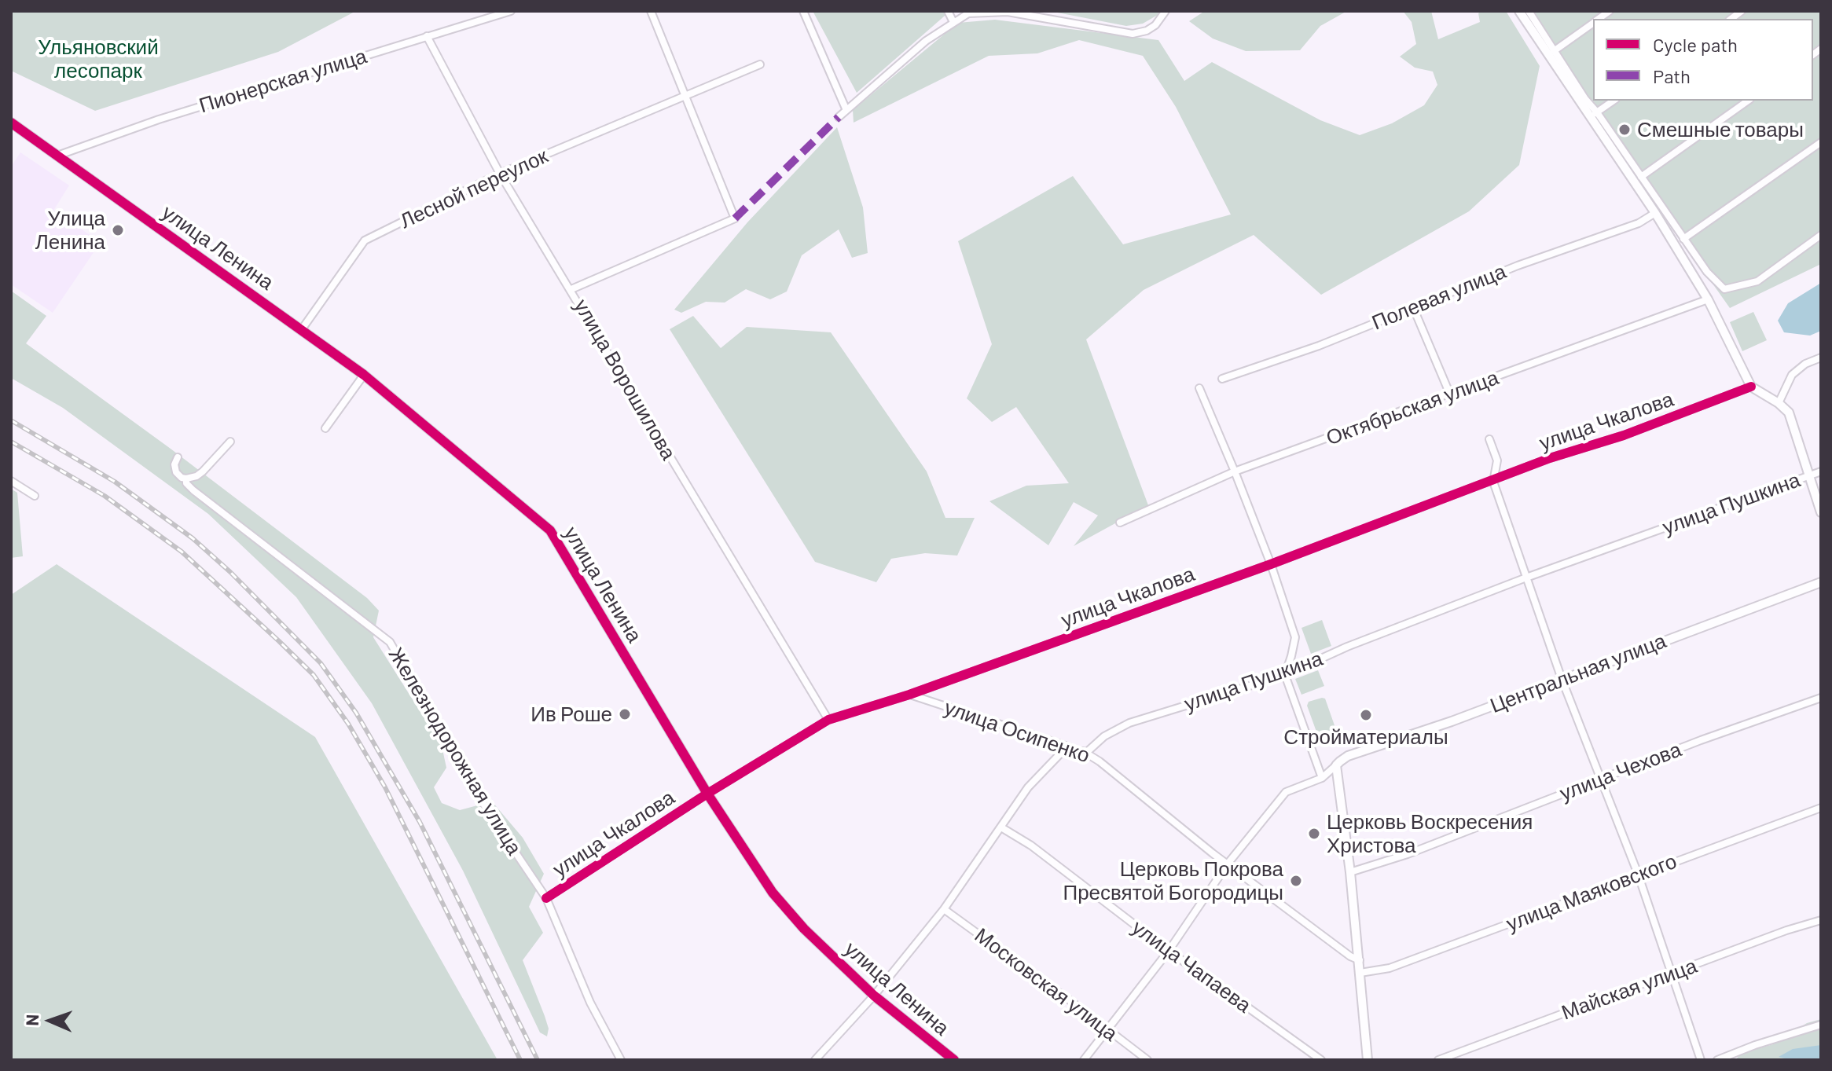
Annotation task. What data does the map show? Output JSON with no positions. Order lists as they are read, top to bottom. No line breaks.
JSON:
{"streets":{"street":["Пионерская улица","Лесной переулок","улица Ленина","Полевая улица","улица Ворошилова","Октябрьская улица","улица Чкалова","улица Пушкина","Центральная улица","улица Осипенко","Железнодорожная улица","улица Чехова","улица Маяковского","улица Чапаева","Московская улица","Майская улица"]},"crossings":[["Пионерская улица","улица Ленина"],["Пионерская улица","улица Ворошилова"],["Лесной переулок","улица Ленина"],["Лесной переулок","улица Ворошилова"],["улица Ленина","улица Чкалова"],["улица Ворошилова","улица Чкалова"],["улица Чкалова","улица Осипенко"],["улица Чкалова","Железнодорожная улица"],["улица Пушкина","улица Осипенко"],["Центральная улица","улица Осипенко"],["Центральная улица","улица Чапаева"],["Центральная улица","Московская улица"]],"parks":["Ульяновский лесопарк"],"places":["Смешные товары","Улица Ленина","Ив Роше","Стройматериалы","Церковь Воскресения Христова","Церковь Покрова Пресвятой Богородицы"],"legend":["Cycle path","Path"],"north":"left"}
